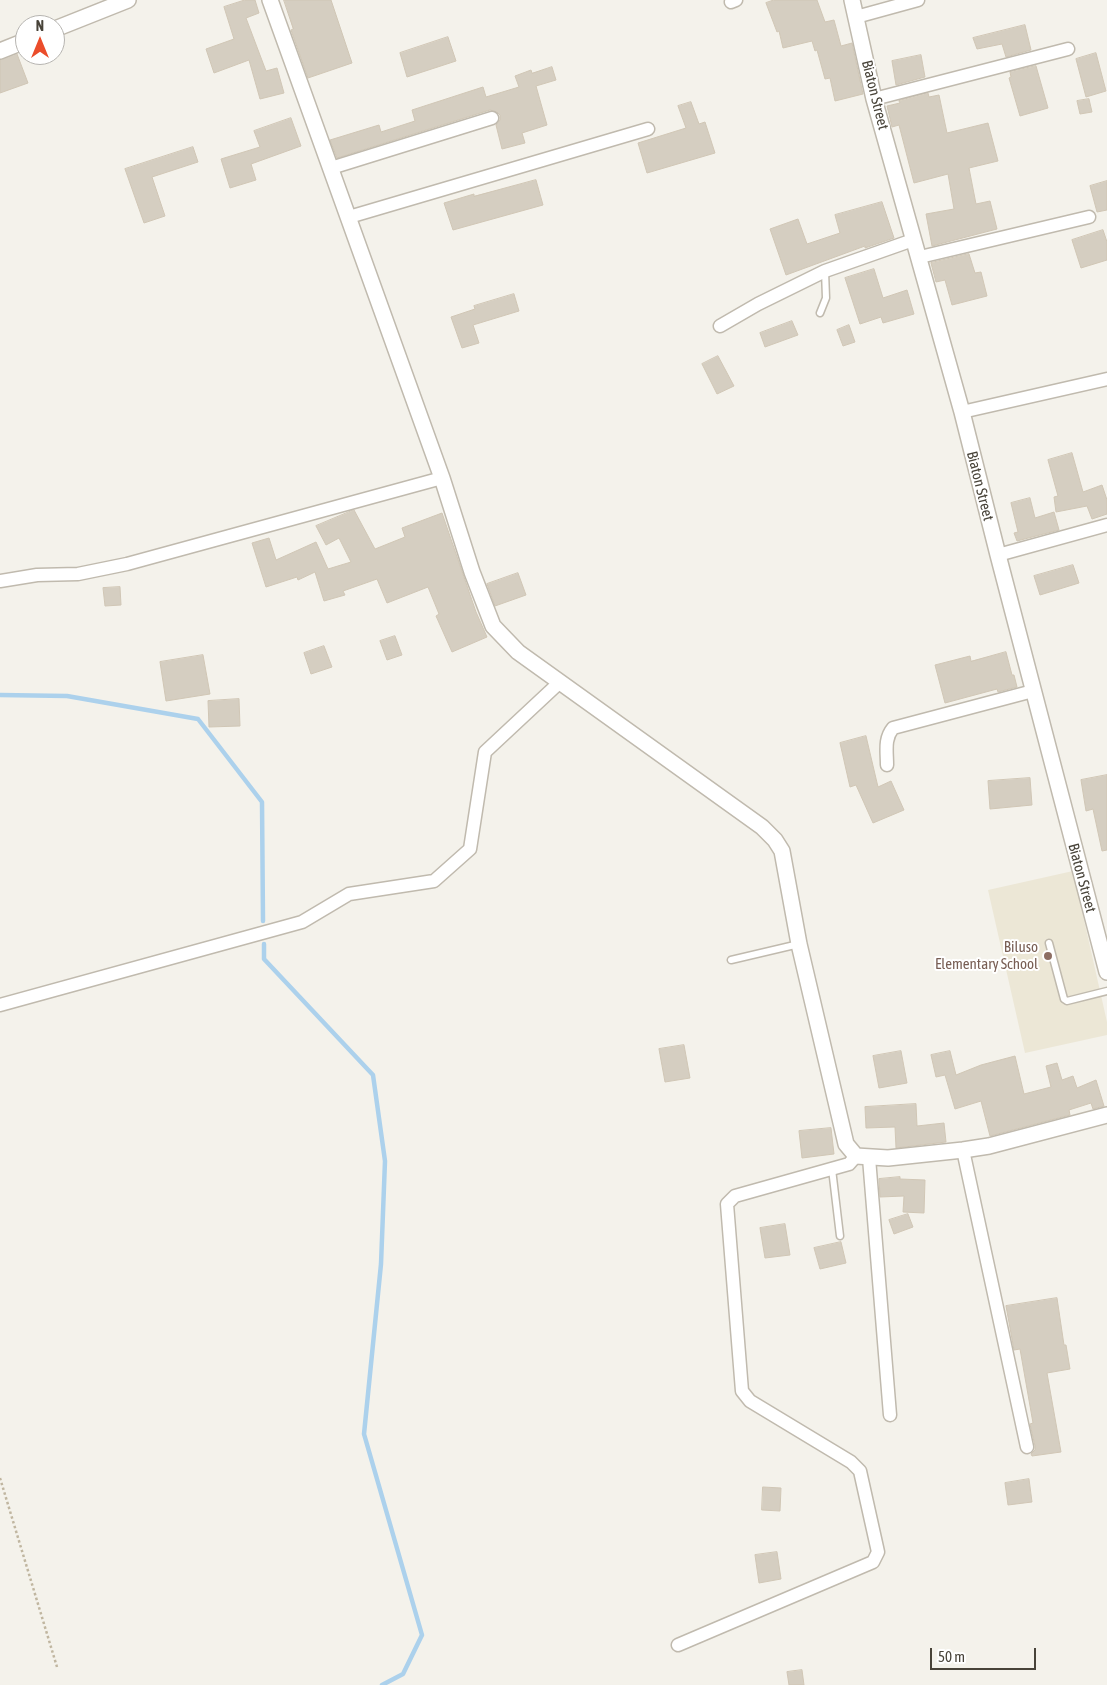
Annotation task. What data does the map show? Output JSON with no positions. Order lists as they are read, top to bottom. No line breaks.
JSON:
{"streets":{"street":["Biaton Street"]},"places":["Biluso Elementary School"],"scale_bar":"50 m","north":"top"}
